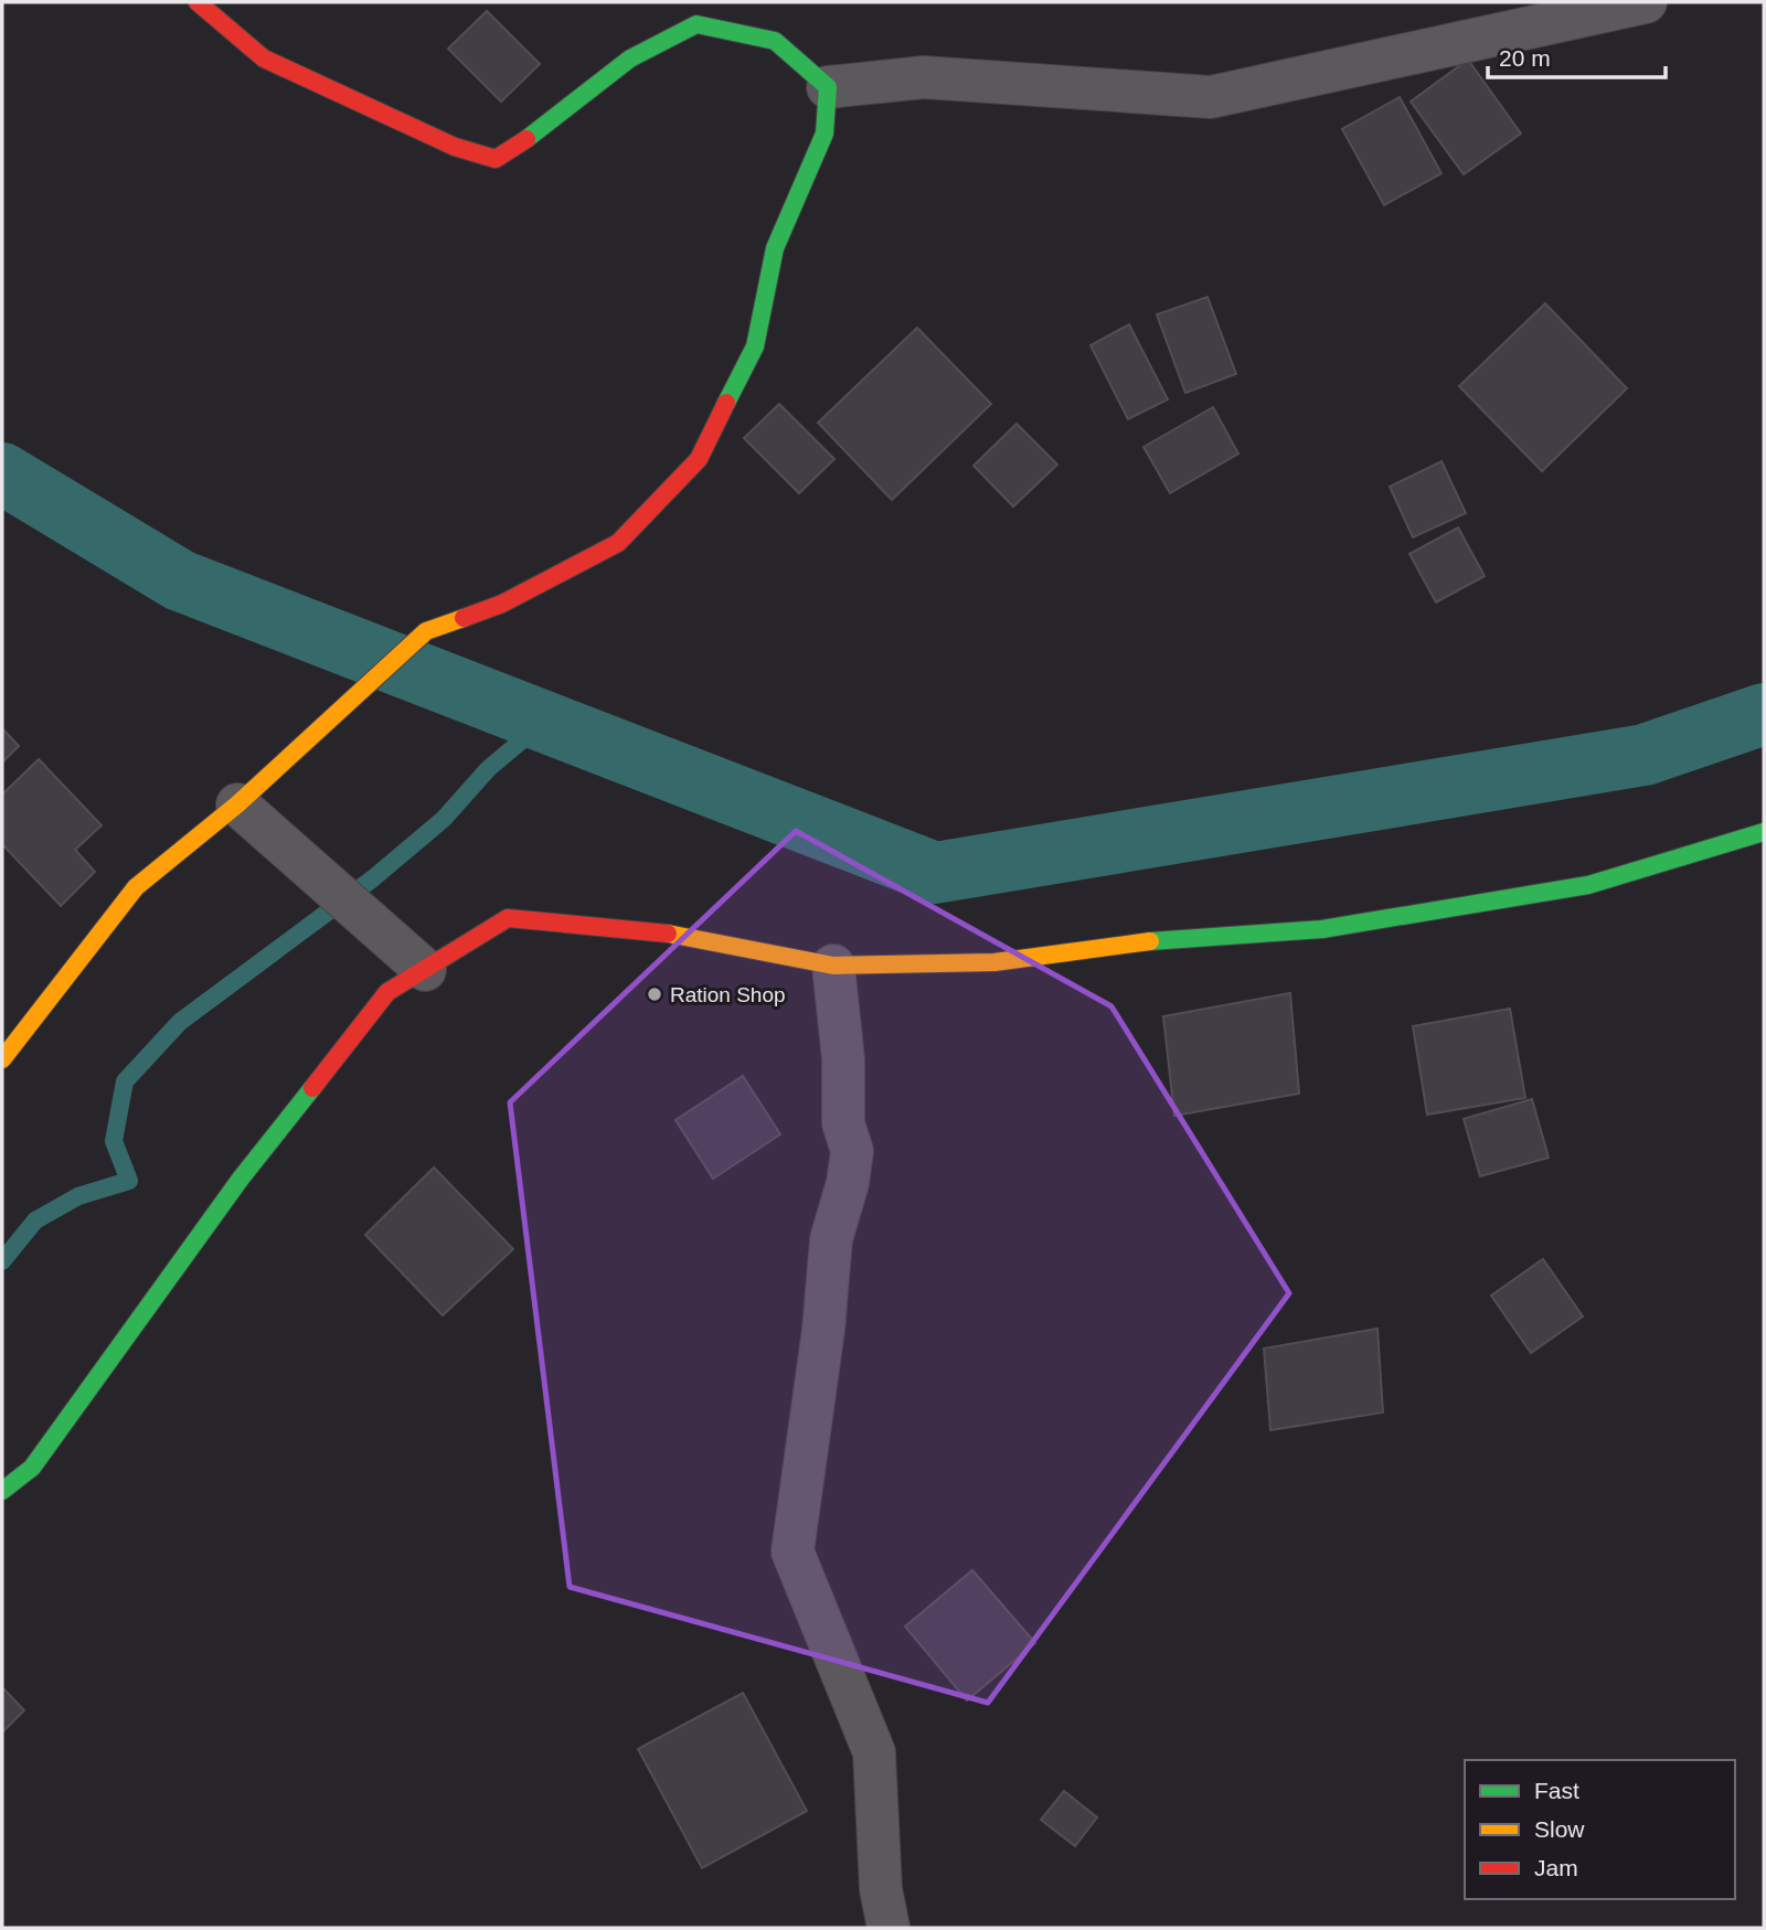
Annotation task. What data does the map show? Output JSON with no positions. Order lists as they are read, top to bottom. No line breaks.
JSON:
{"places":["Ration Shop"],"legend":["Fast","Slow","Jam"],"scale_bar":"20 m"}
